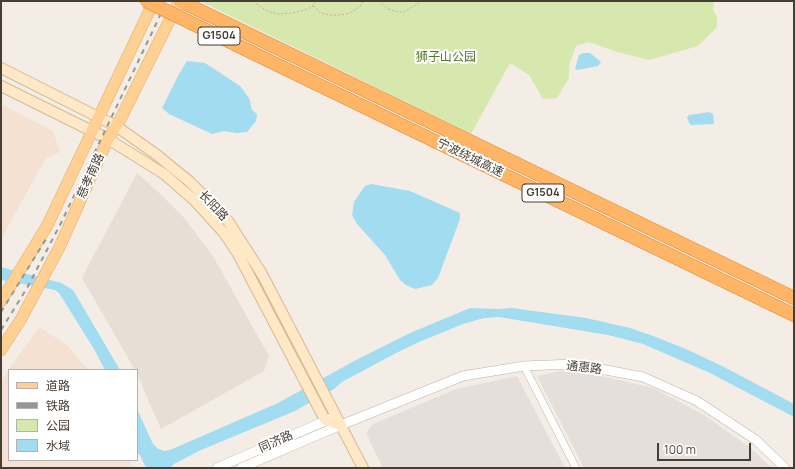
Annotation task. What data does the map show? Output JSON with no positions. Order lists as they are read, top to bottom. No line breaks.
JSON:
{"streets":{"highway":["G1504","宁波绕城高速"],"main road":["慈孝南路","长阳路"],"street":["通惠路","同济路"]},"crossings":[["宁波绕城高速","慈孝南路"],["慈孝南路","长阳路"],["长阳路","通惠路"],["长阳路","同济路"],["通惠路","同济路"]],"parks":["狮子山公园"],"legend":["道路","铁路","公园","水域"],"scale_bar":"100 m"}
